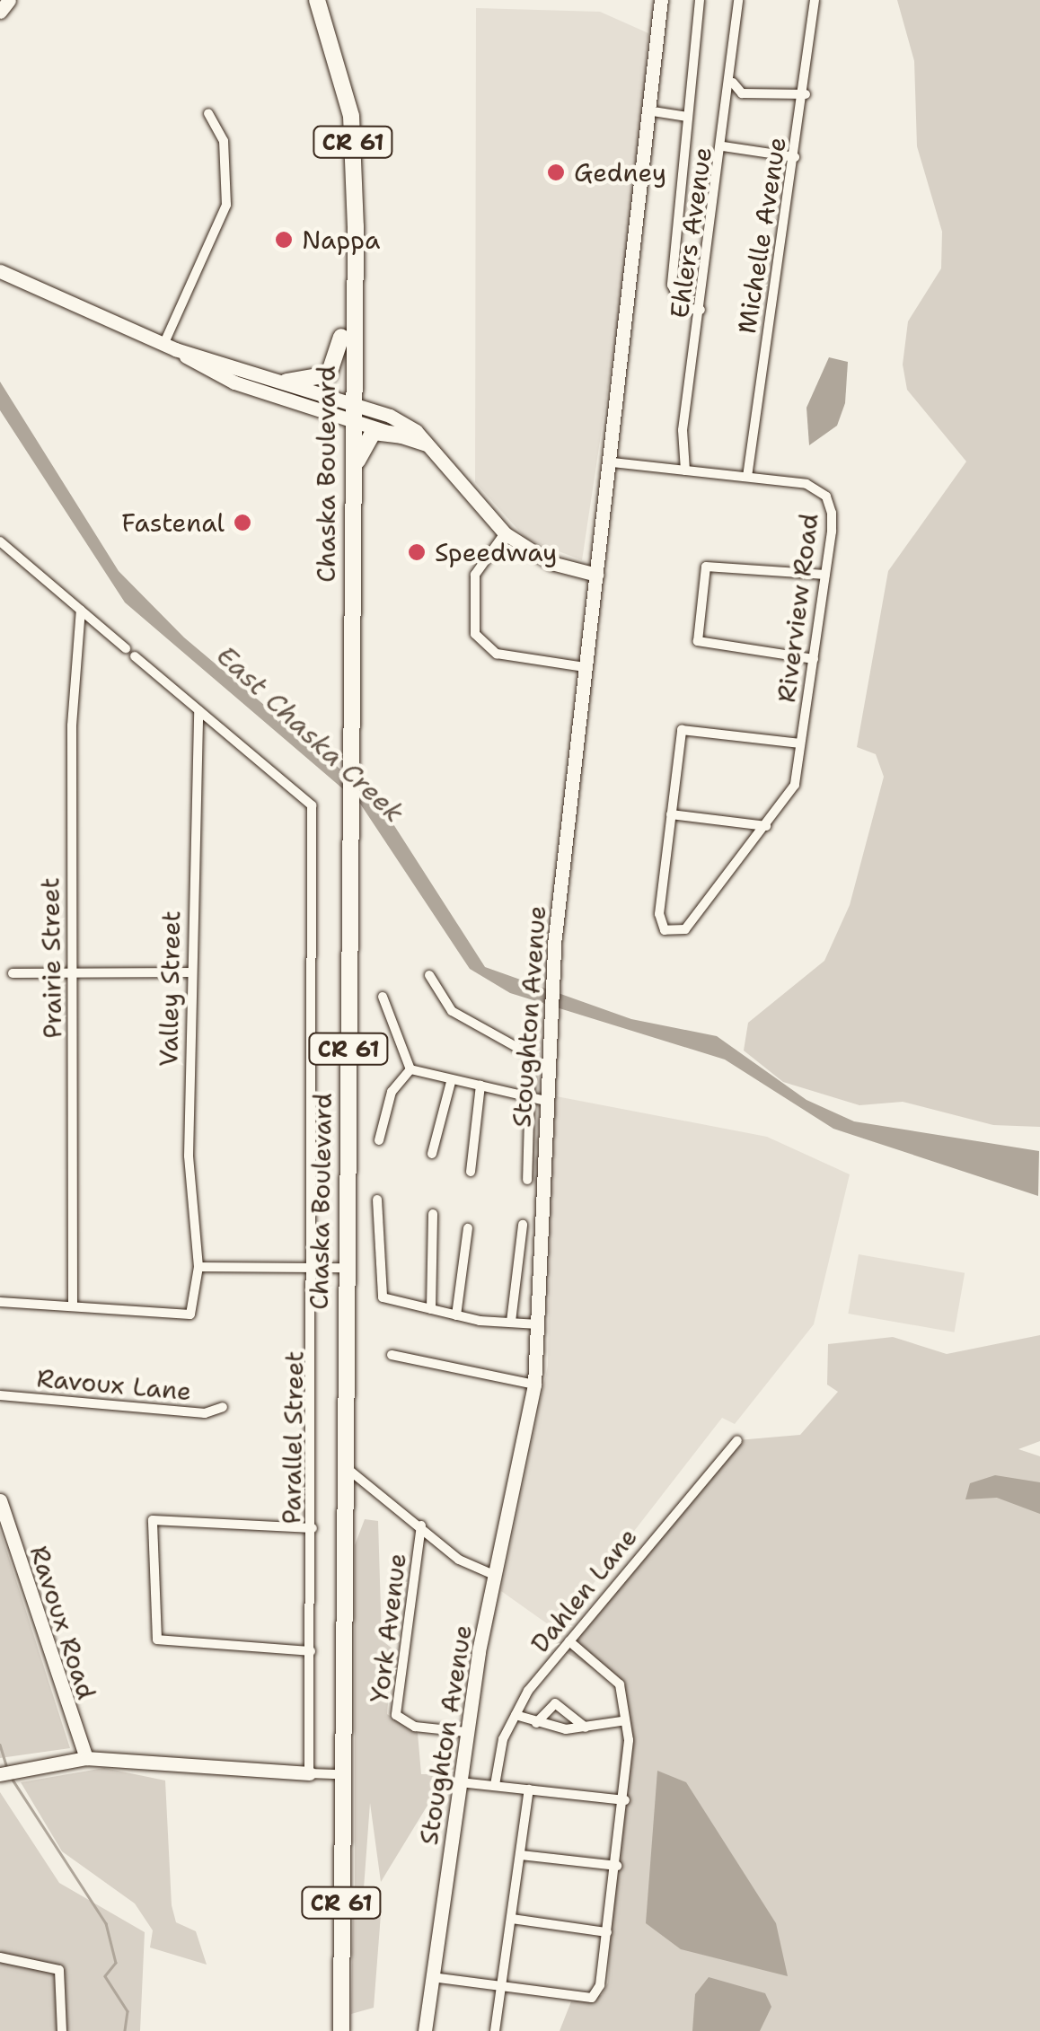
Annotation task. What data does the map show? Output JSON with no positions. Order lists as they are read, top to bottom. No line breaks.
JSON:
{"streets":{"main road":["CR 61","Chaska Boulevard"],"street":["Ehlers Avenue","Michelle Avenue","Riverview Road","Prairie Street","Valley Street","Stoughton Avenue","Ravoux Lane","Parallel Street","Dahlen Lane","Ravoux Road","York Avenue"]},"crossings":[["Ehlers Avenue","Riverview Road"],["Michelle Avenue","Riverview Road"],["Riverview Road","Stoughton Avenue"],["Prairie Street","Valley Street"],["Valley Street","Parallel Street"],["Stoughton Avenue","York Avenue"]],"water":["East Chaska Creek"],"places":["Gedney","Nappa","Fastenal","Speedway"]}
